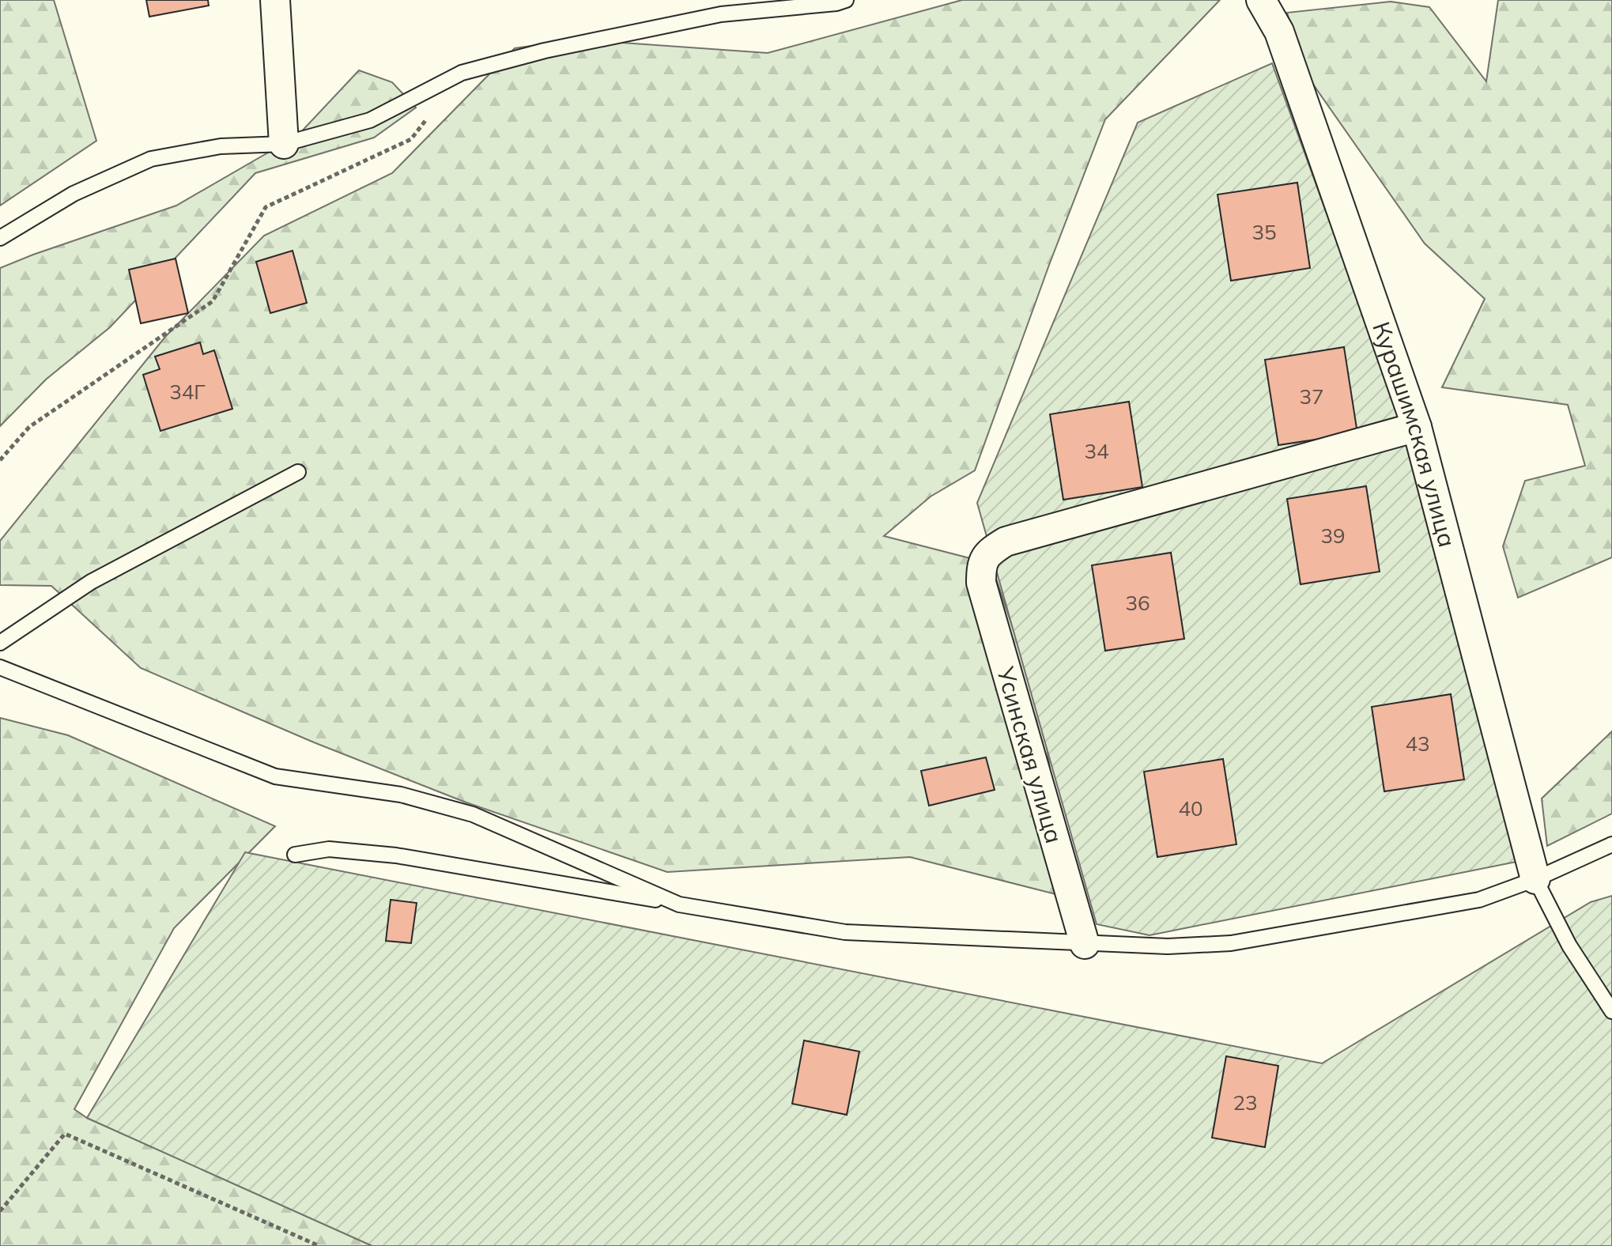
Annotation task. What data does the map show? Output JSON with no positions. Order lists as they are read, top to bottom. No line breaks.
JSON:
{"streets":{"street":["Курашимская улица","Усинская улица"]},"crossings":[["Курашимская улица","Усинская улица"]],"house_numbers":["35","34Г","37","34","39","36","43","40","23"]}
